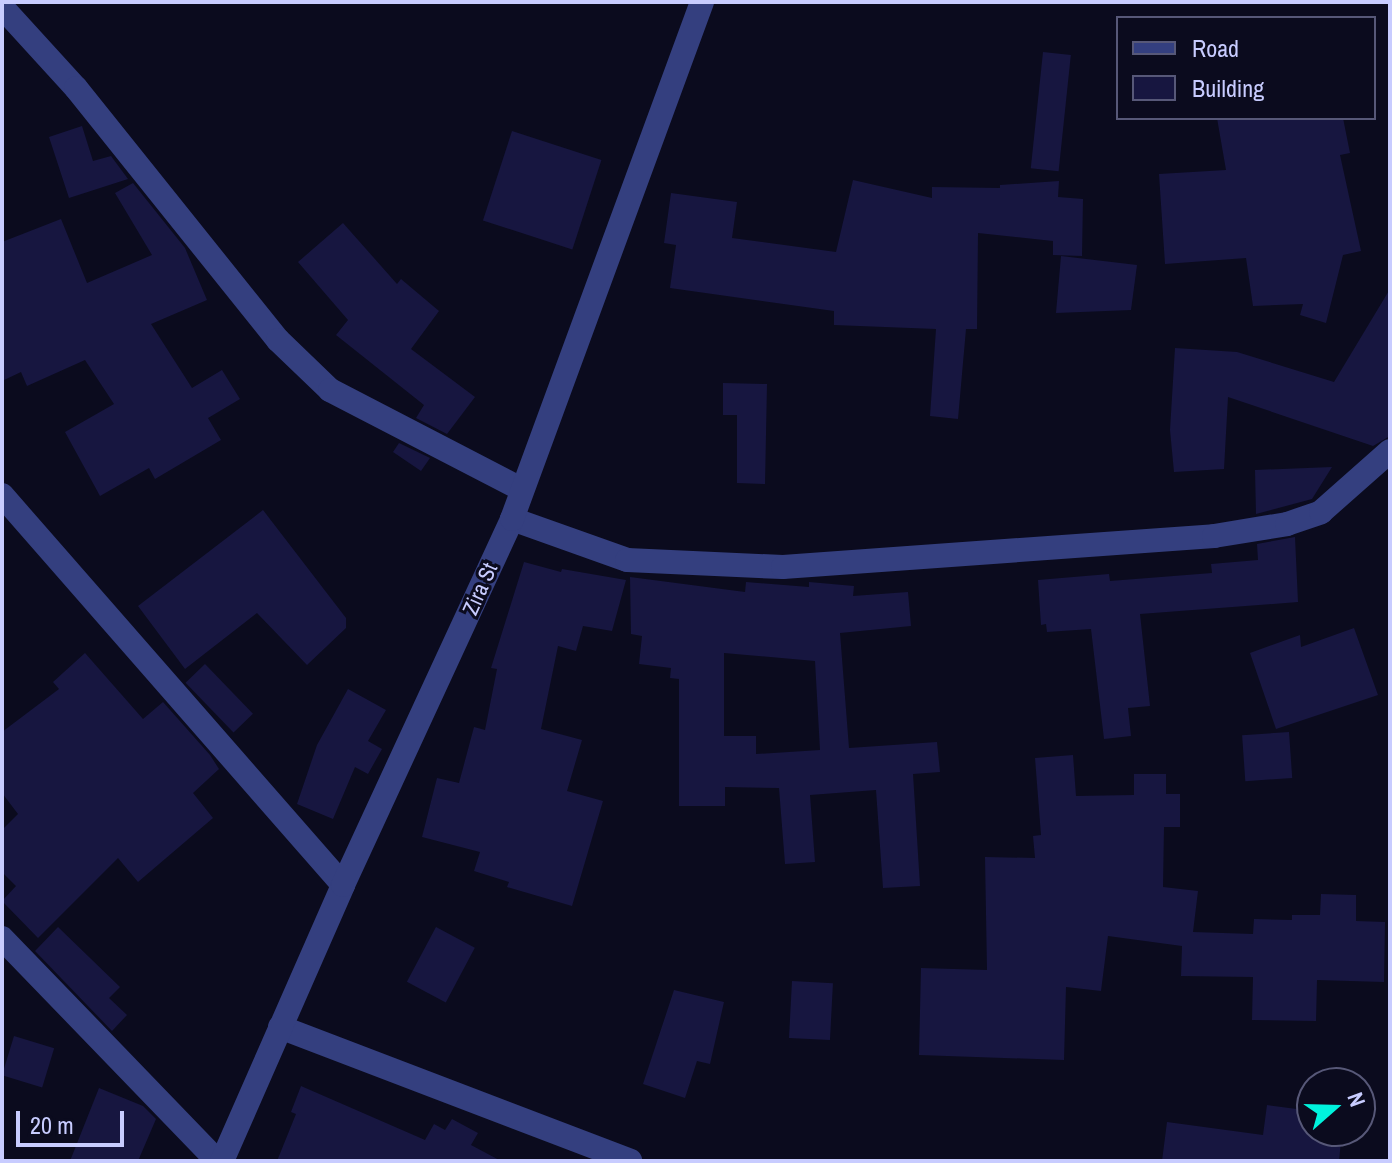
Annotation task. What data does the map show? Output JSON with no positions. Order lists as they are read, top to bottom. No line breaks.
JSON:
{"streets":{"street":["Zira St"]},"legend":["Road","Building"],"scale_bar":"20 m","north":"right"}
